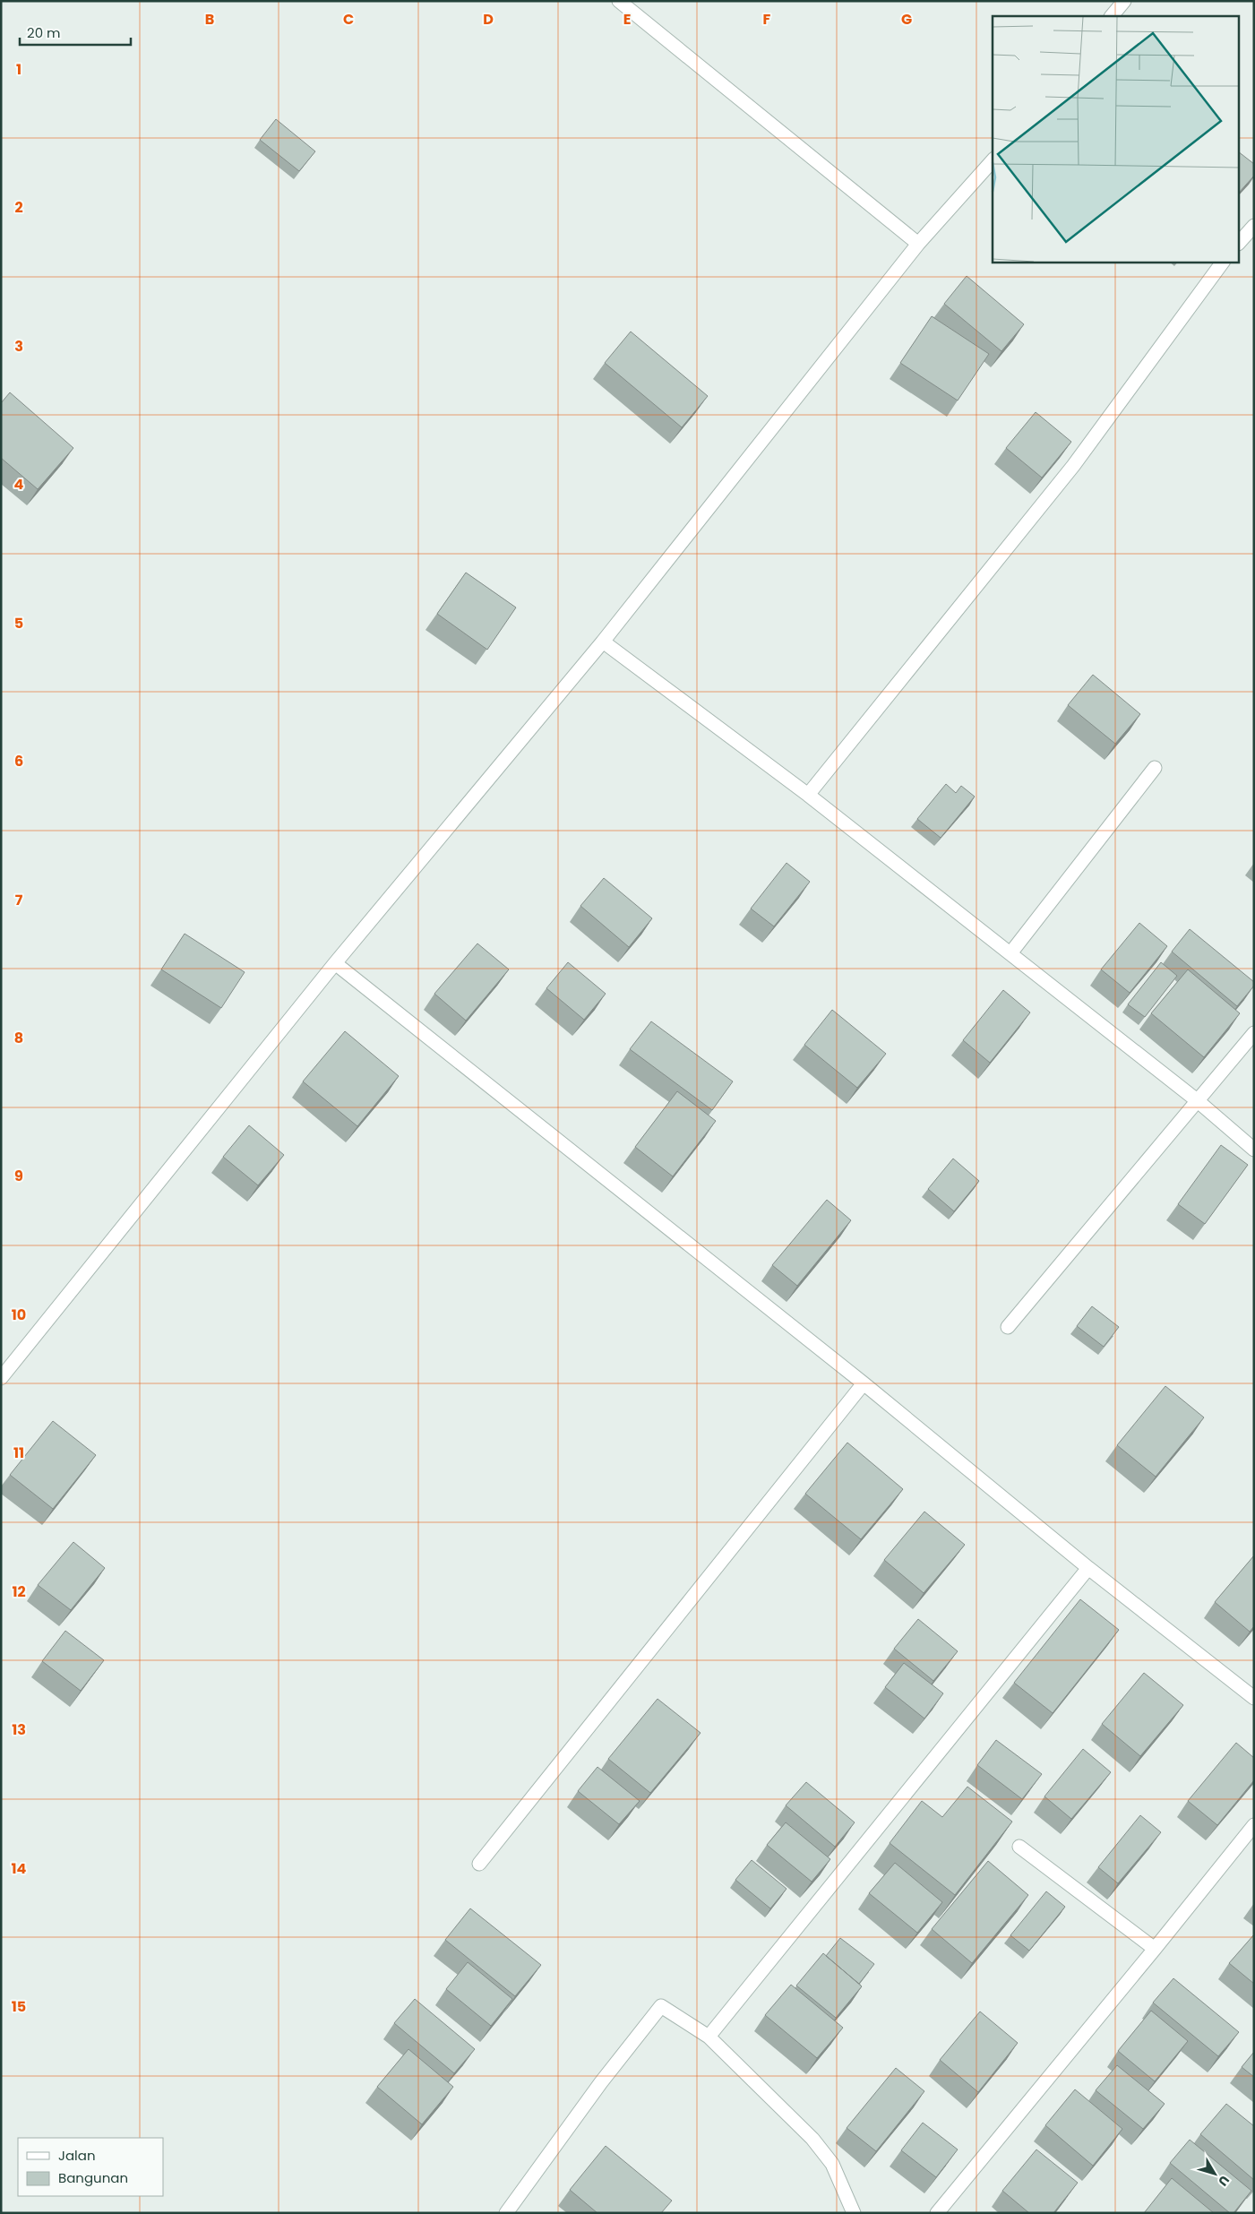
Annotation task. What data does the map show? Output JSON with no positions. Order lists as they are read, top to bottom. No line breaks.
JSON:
{"legend":["Jalan","Bangunan"],"scale_bar":"20 m","north":"bottom right","grid":{"columns":["B","C","D","E","F","G"],"rows":["1","2","3","4","5","6","7","8","9","10","11","12","13","14","15"]}}
